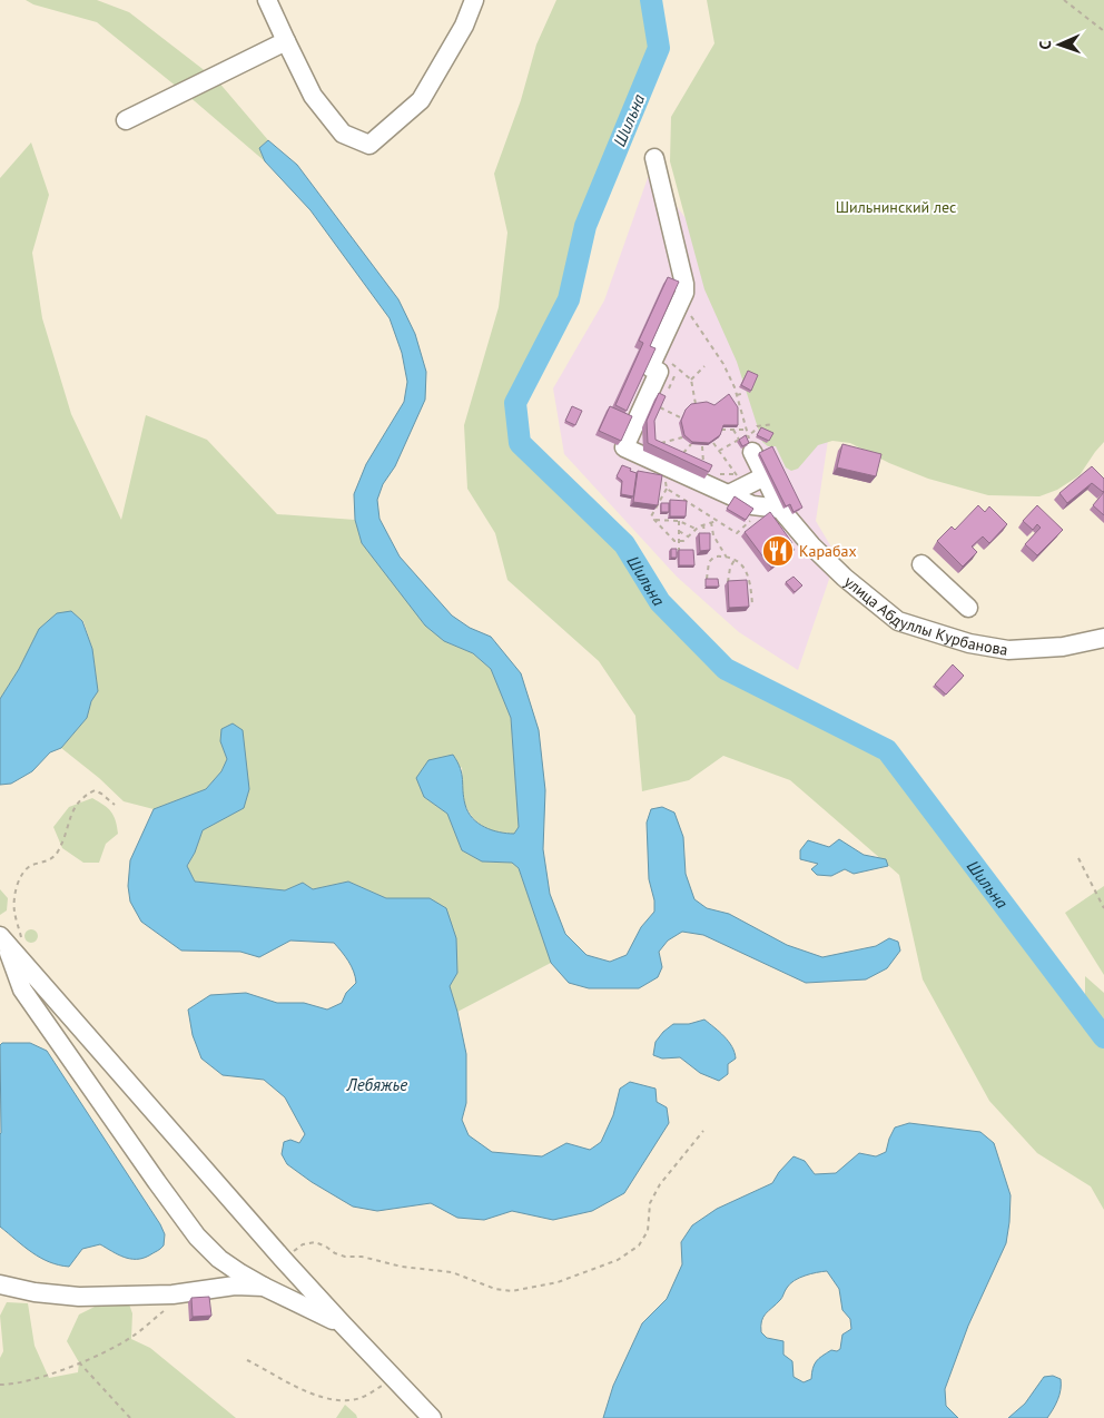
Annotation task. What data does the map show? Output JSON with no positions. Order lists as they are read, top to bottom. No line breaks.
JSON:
{"streets":{"street":["улица Абдуллы Курбанова"]},"water":["Шильна","Лебяжье"],"parks":["Шильнинский лес"],"places":{"restaurant":["Карабах"]},"north":"left"}
